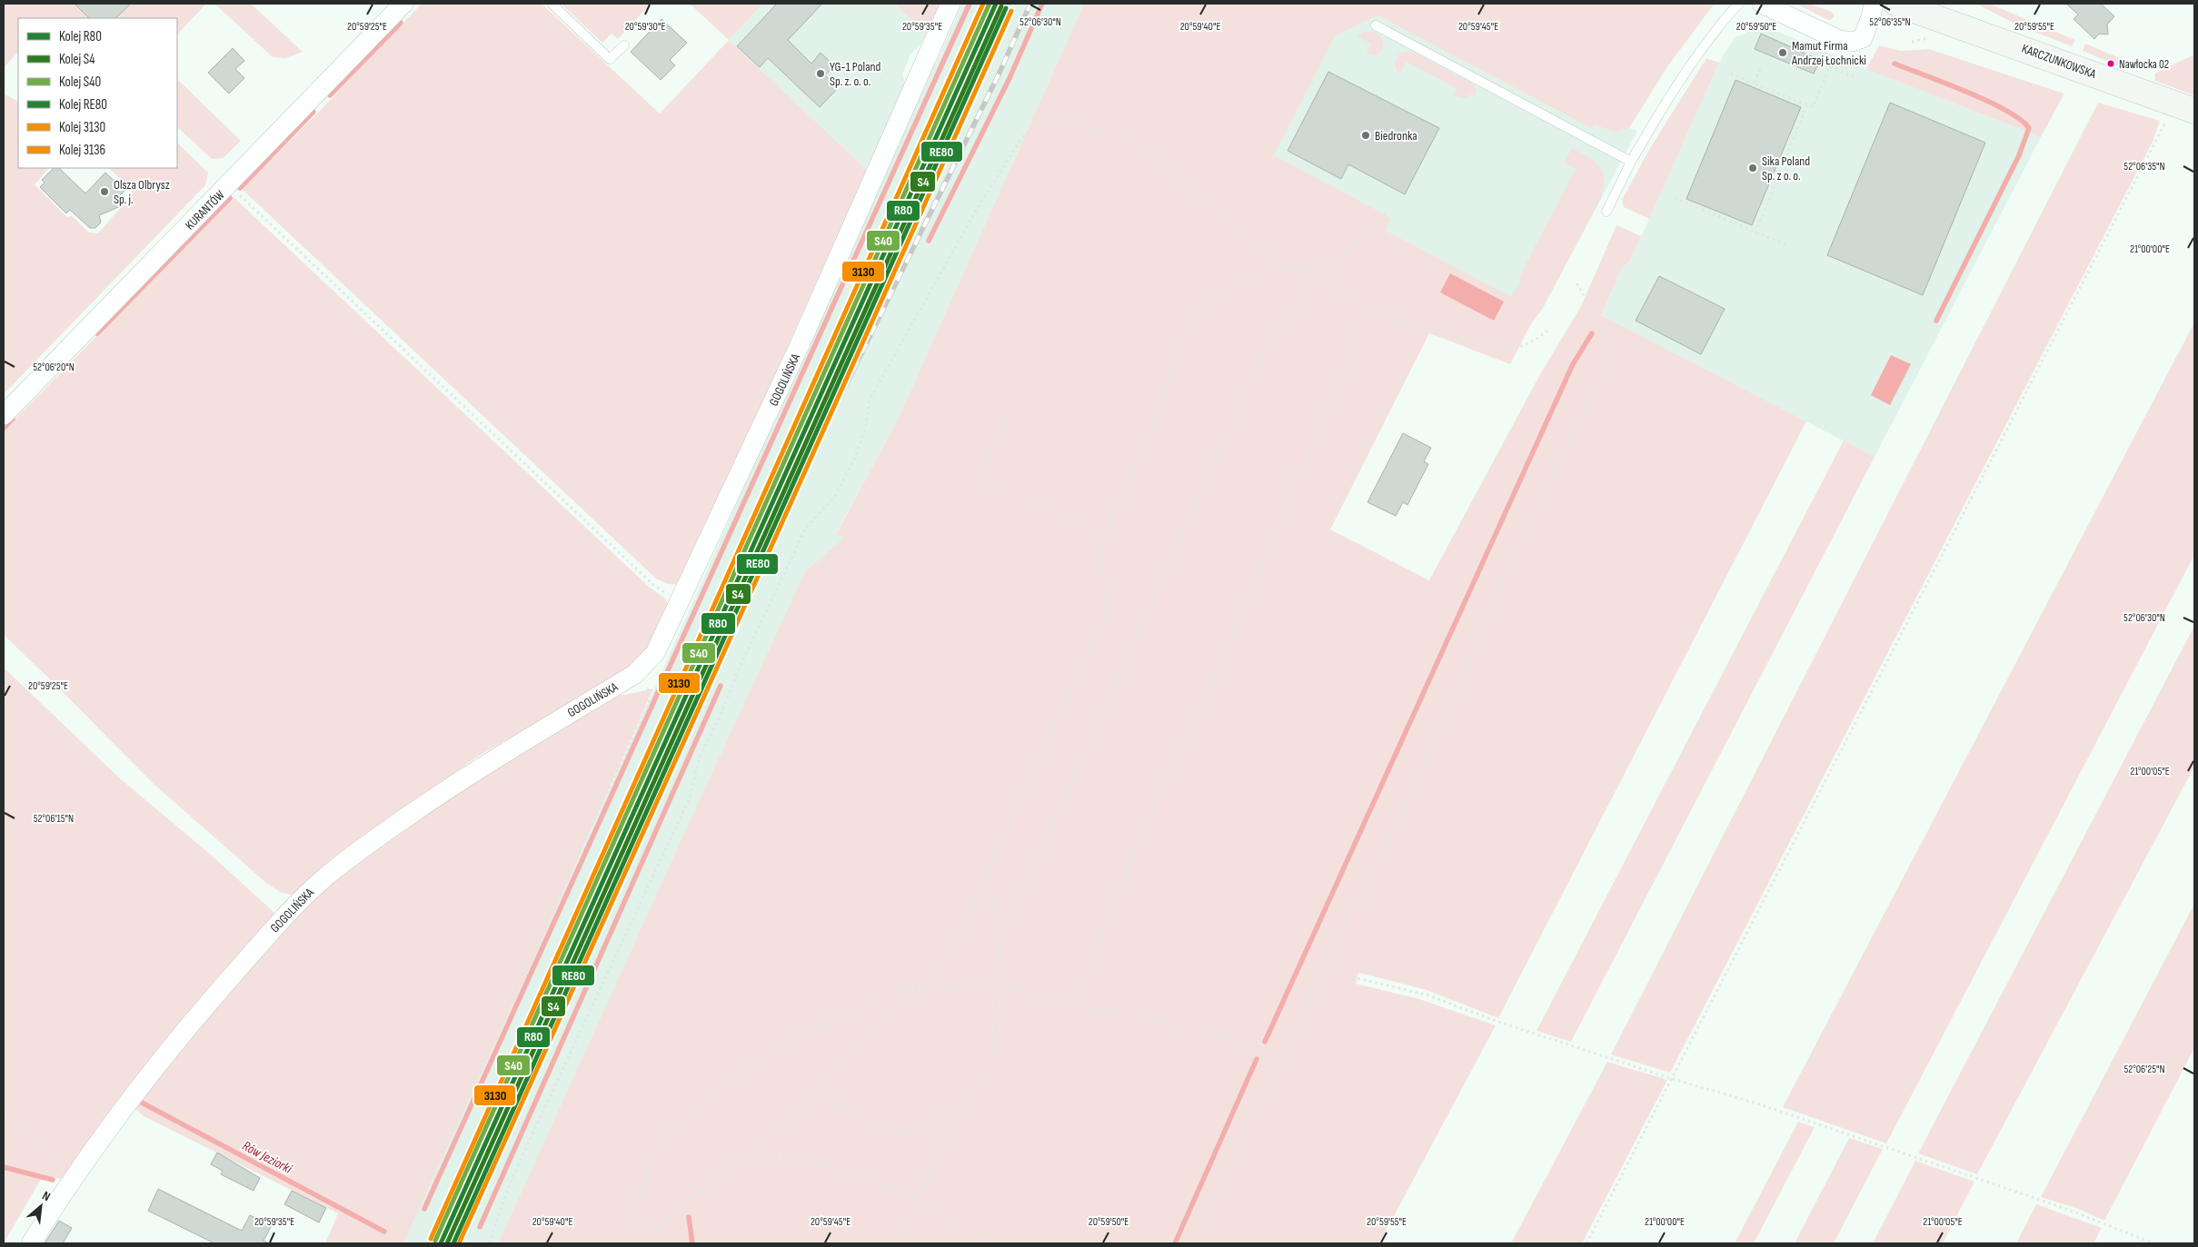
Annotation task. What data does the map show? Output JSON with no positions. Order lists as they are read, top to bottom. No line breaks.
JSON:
{"streets":{"street":["KARCZUNKOWSKA","KURANTÓW","GOGOLIŃSKA"]},"water":["Rów Jeziorki"],"places":["Mamut Firma Andrzej Łochnicki","Nawłocka 02","YG-1 Poland Sp. z. o. o.","Biedronka","Sika Poland Sp. z o. o.","Olsza Olbrysz Sp. j."],"lines":["rail line R80","rail line S40","rail line 3130","rail line S4","rail line RE80","rail line 3136"],"legend":["Kolej R80","Kolej S4","Kolej S40","Kolej RE80","Kolej 3130","Kolej 3136"],"north":"top right","coordinates":["52°06'30\"N","52°06'35\"N","20°59'25\"E","20°59'30\"E","20°59'35\"E","20°59'40\"E","20°59'45\"E","20°59'50\"E","20°59'55\"E","21°00'00\"E","52°06'20\"N","21°00'05\"E","52°06'15\"N","52°06'25\"N"]}
